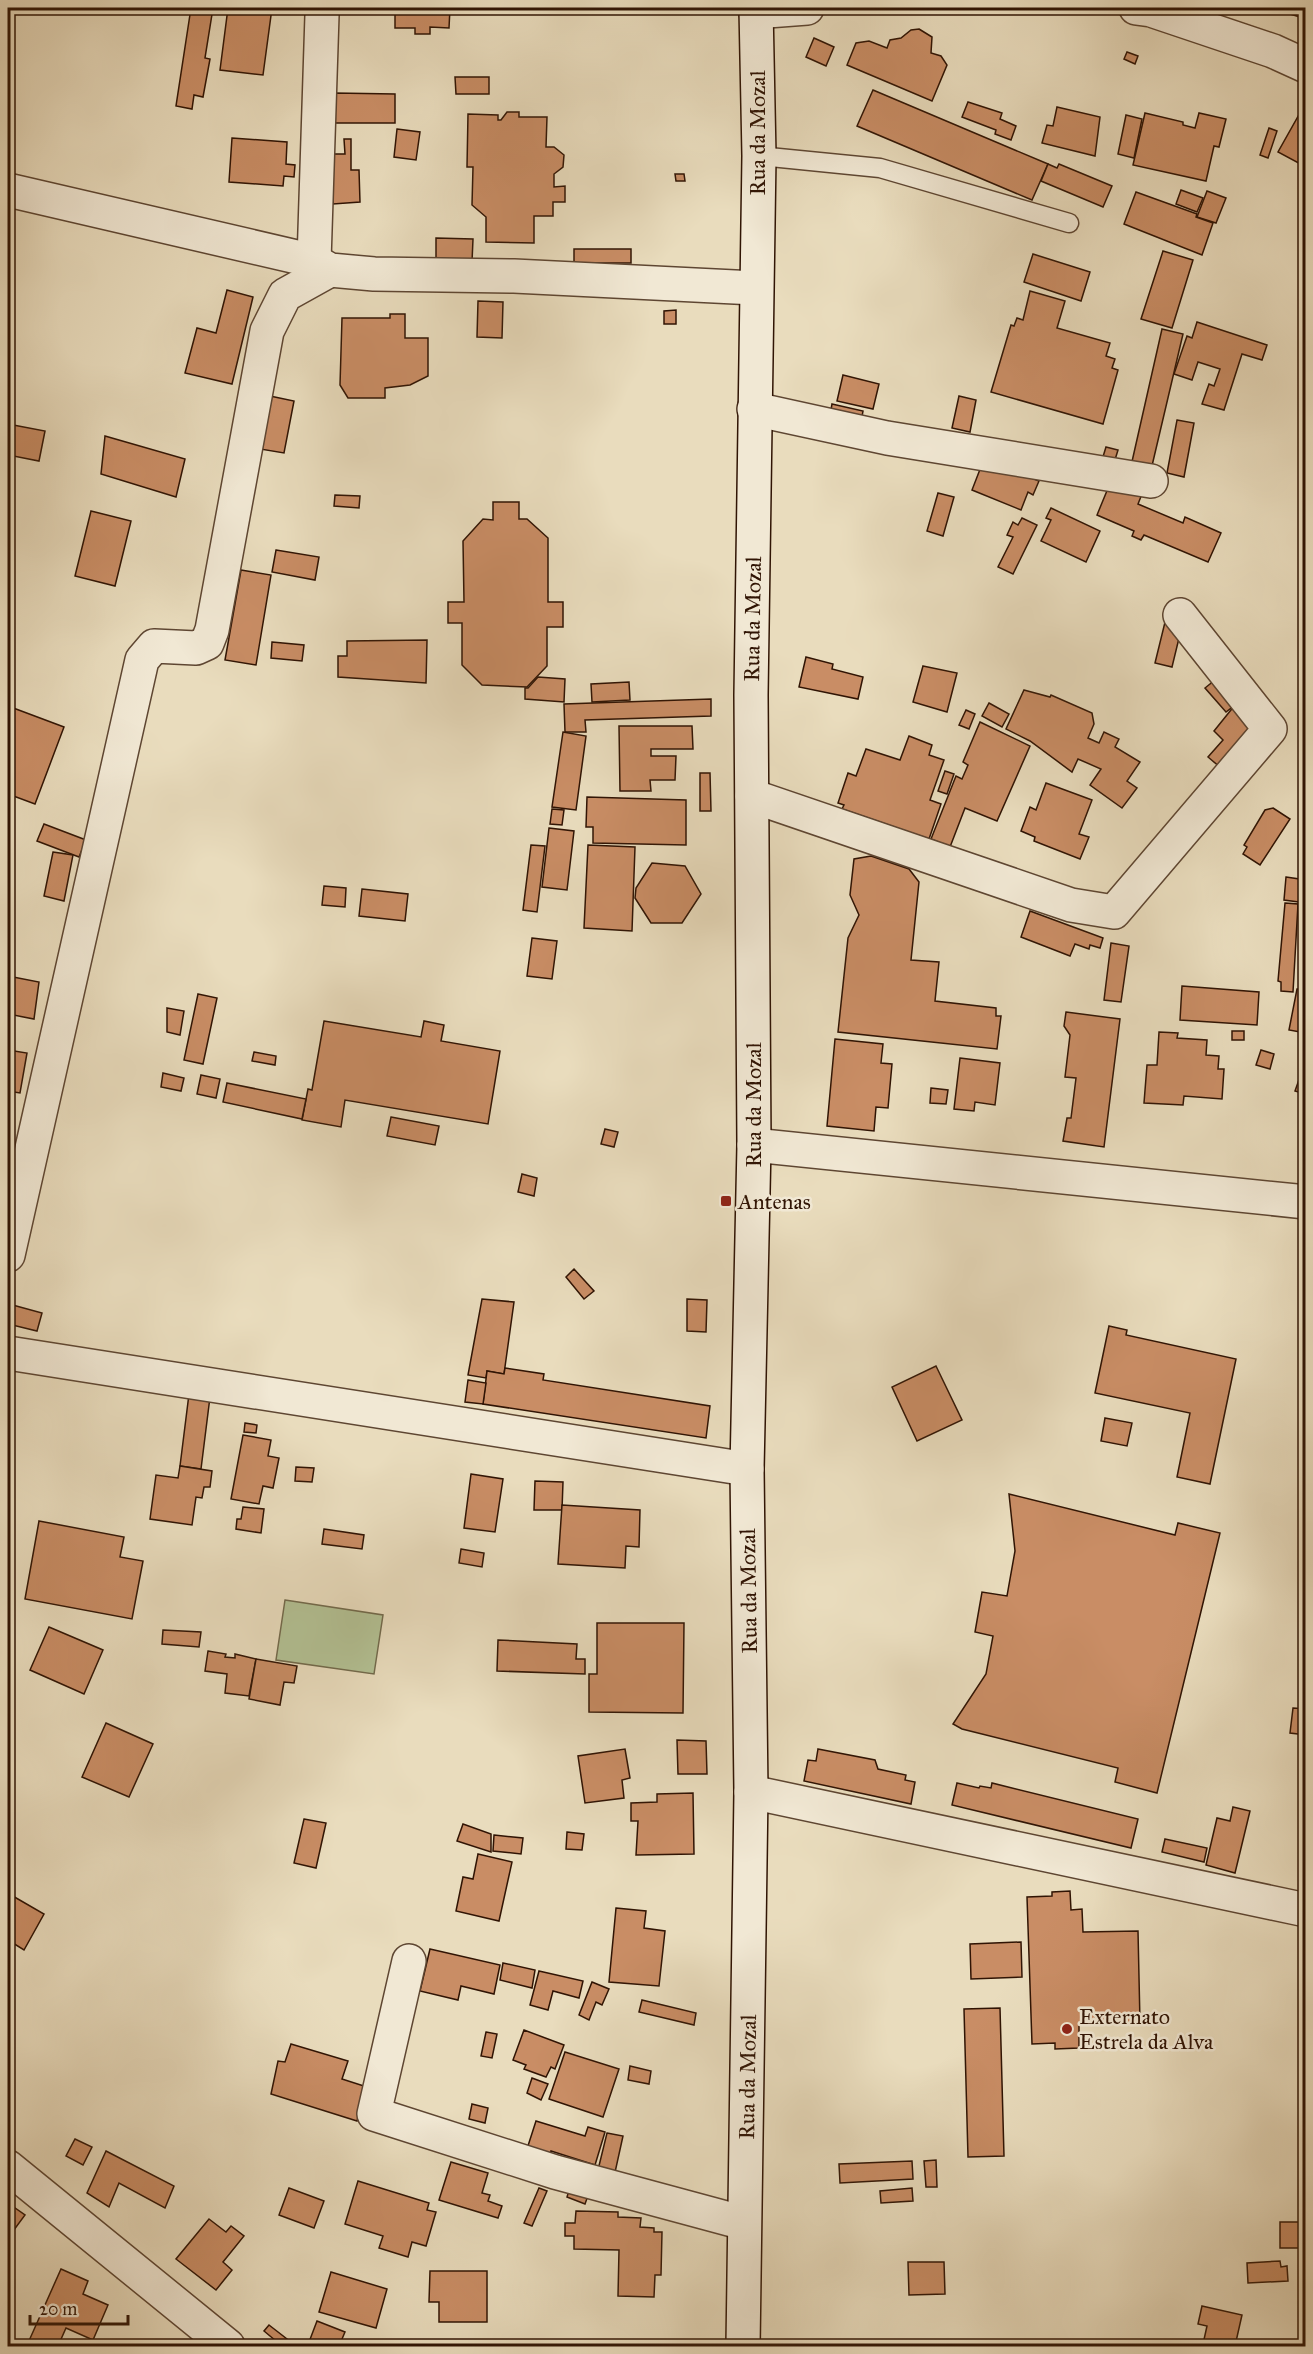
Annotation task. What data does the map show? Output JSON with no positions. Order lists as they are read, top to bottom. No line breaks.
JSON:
{"streets":{"street":["Rua da Mozal"]},"places":{"transit":["Antenas"],"other":["Externato Estrela da Alva"]},"scale_bar":"20 m"}
